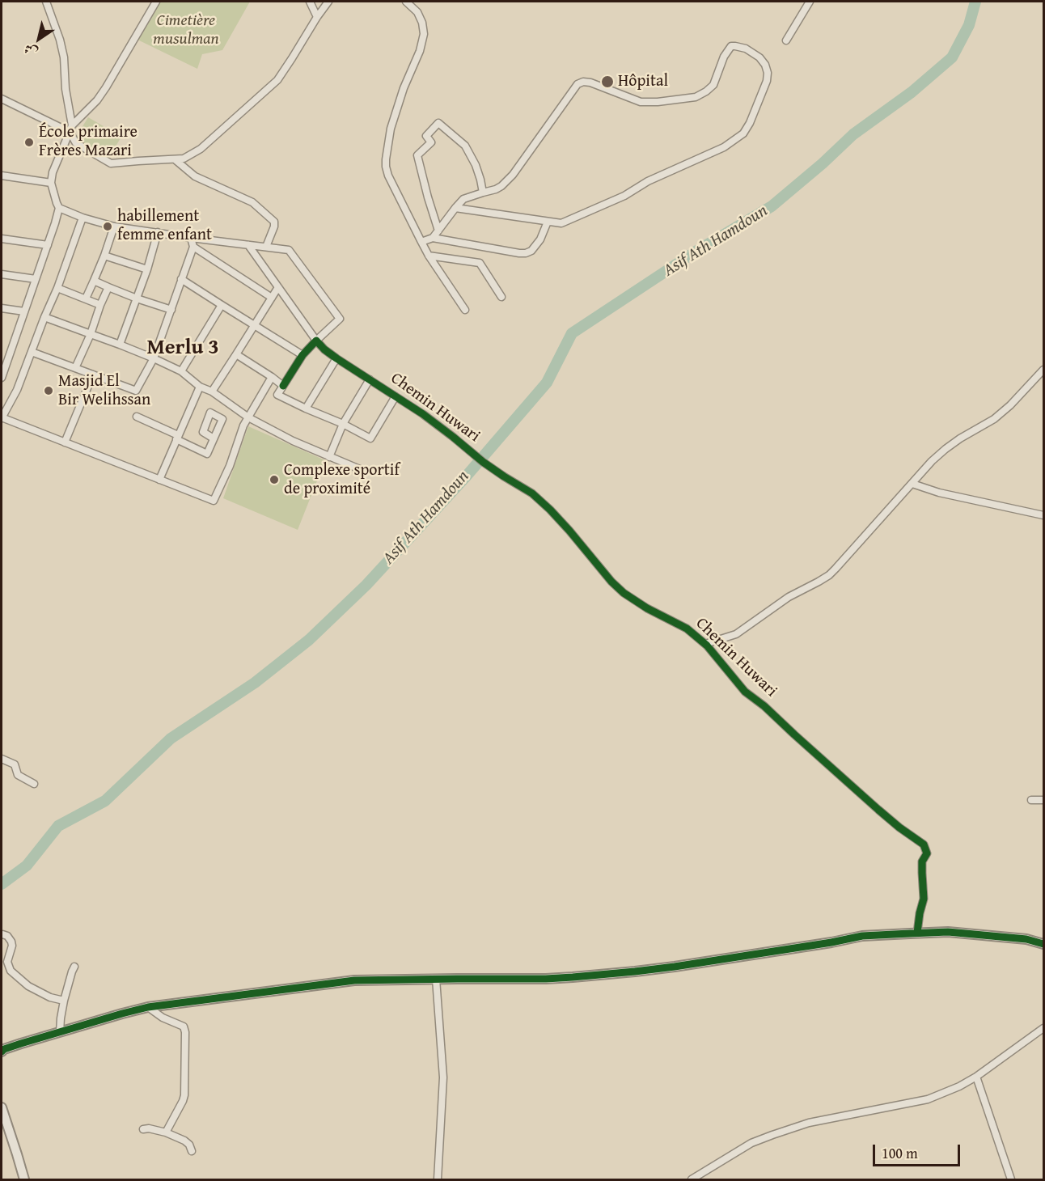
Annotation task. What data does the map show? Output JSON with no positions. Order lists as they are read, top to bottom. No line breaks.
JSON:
{"streets":{"street":["Chemin Huwari"]},"districts":["Merlu 3"],"water":["Asif Ath Hamdoun"],"parks":["Cimetière musulman"],"places":["Hôpital","École primaire Frères Mazari","habillement femme enfant","Masjid El Bir Welihssan","Complexe sportif de proximité"],"scale_bar":"100 m","north":"bottom left"}
